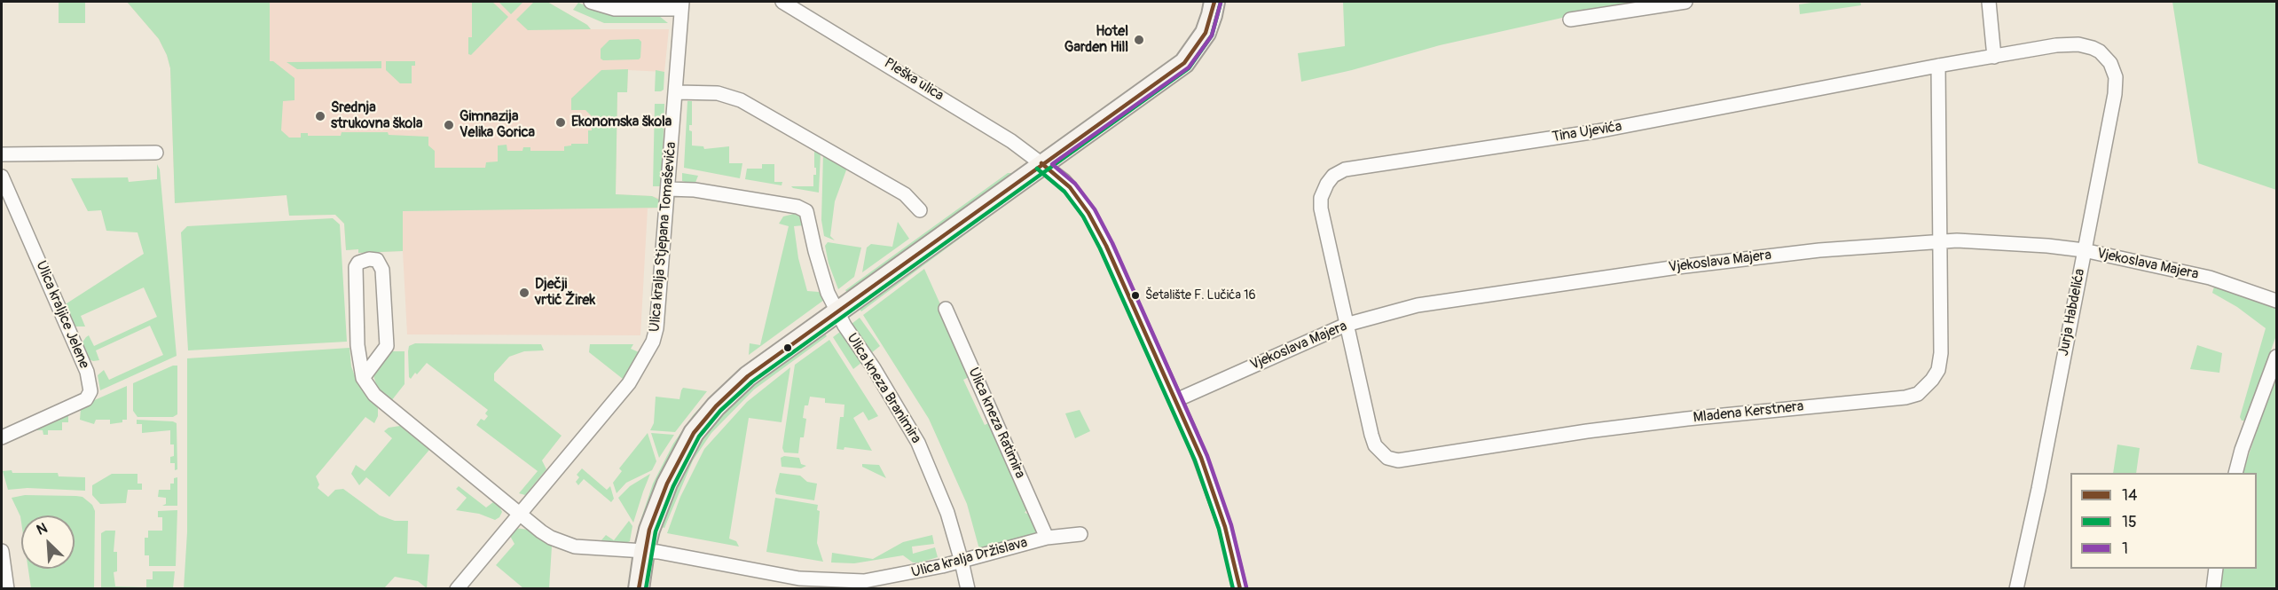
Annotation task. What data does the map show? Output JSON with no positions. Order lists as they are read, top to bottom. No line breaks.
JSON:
{"streets":{"street":["Pleška ulica","Tina Ujevića","Ulica kralja Stjepana Tomaševića","Vjekoslava Majera","Jurja Habdelića","Ulica kraljice Jelene","Ulica kneza Branimira","Mladena Kerstnera","Ulica kneza Ratimira","Ulica kralja Držislava"]},"crossings":[["Pleška ulica","Vjekoslava Majera"],["Tina Ujevića","Vjekoslava Majera"],["Tina Ujevića","Jurja Habdelića"],["Tina Ujevića","Mladena Kerstnera"],["Ulica kralja Stjepana Tomaševića","Ulica kneza Branimira"],["Ulica kralja Stjepana Tomaševića","Ulica kralja Držislava"],["Vjekoslava Majera","Jurja Habdelića"],["Vjekoslava Majera","Mladena Kerstnera"],["Ulica kneza Branimira","Ulica kralja Držislava"],["Ulica kneza Ratimira","Ulica kralja Držislava"]],"places":["Hotel Garden Hill","Srednja strukovna škola","Ekonomska škola","Gimnazija Velika Gorica","Dječji vrtić Žirek","Šetalište F. Lučića 16"],"lines":["transit line 14","transit line 15","transit line 1"],"legend":["14","15","1"],"north":"top left"}
